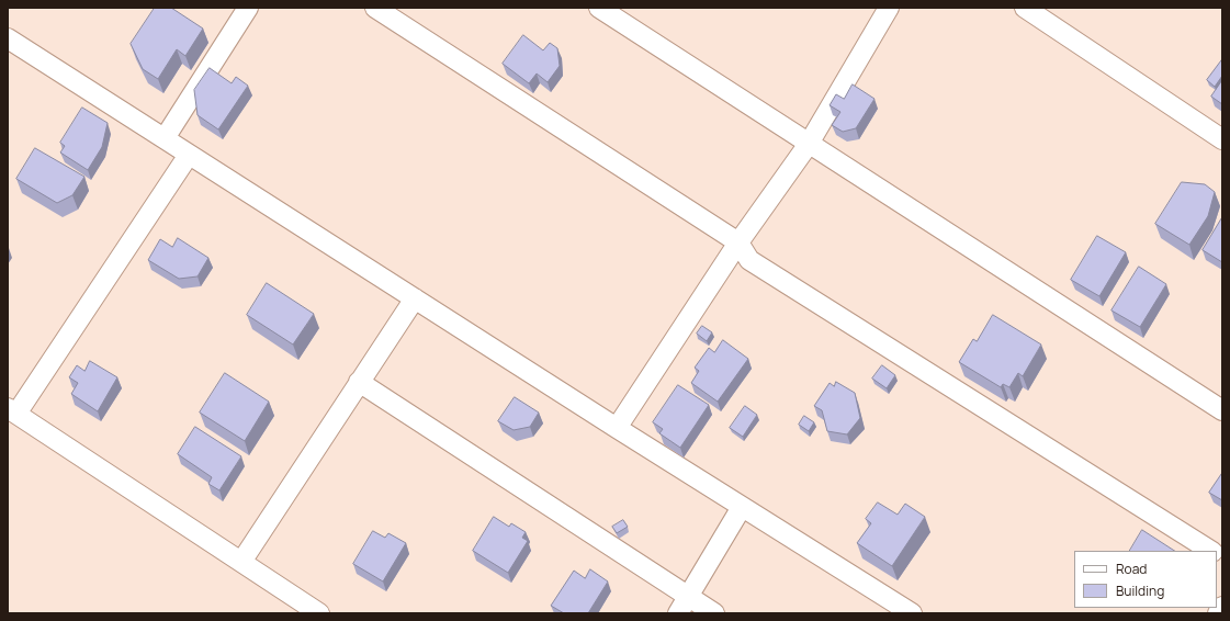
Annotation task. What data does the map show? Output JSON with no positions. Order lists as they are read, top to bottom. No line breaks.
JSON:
{"legend":["Road","Building"]}
